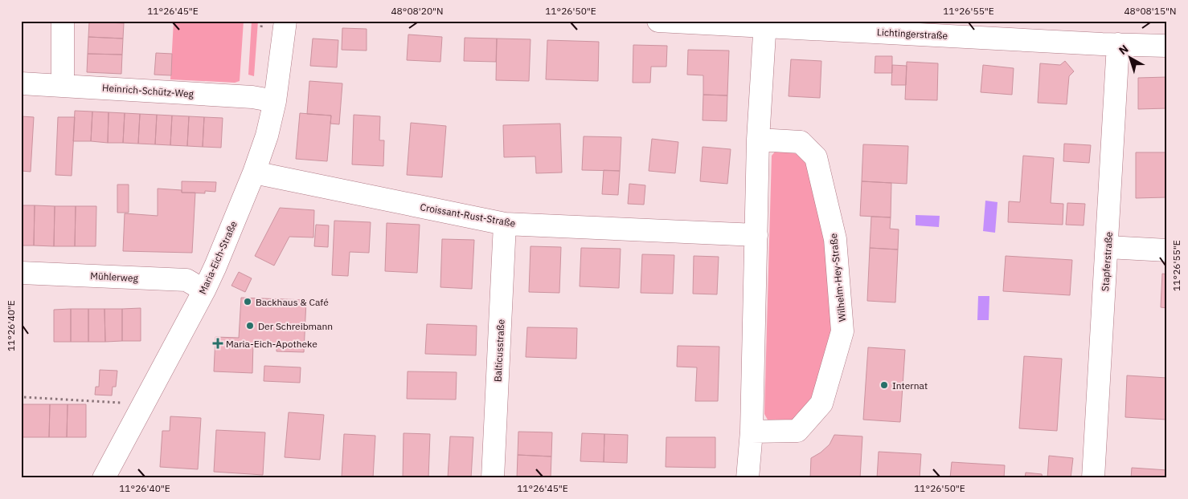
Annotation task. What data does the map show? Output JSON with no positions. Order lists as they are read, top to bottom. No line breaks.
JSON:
{"streets":{"street":["Lichtingerstraße","Heinrich-Schütz-Weg","Croissant-Rust-Straße","Maria-Eich-Straße","Stapferstraße","Mühlerweg","Wilhelm-Hey-Straße","Balticusstraße"]},"crossings":[["Lichtingerstraße","Stapferstraße"],["Heinrich-Schütz-Weg","Maria-Eich-Straße"],["Croissant-Rust-Straße","Maria-Eich-Straße"],["Croissant-Rust-Straße","Balticusstraße"],["Maria-Eich-Straße","Mühlerweg"]],"places":{"other":["Backhaus & Café","Der Schreibmann","Internat"],"health":["Maria-Eich-Apotheke"]},"north":"top left","coordinates":["11°26'45\"E","48°08'20\"N","11°26'50\"E","11°26'55\"E","48°08'15\"N","11°26'40\"E"]}
